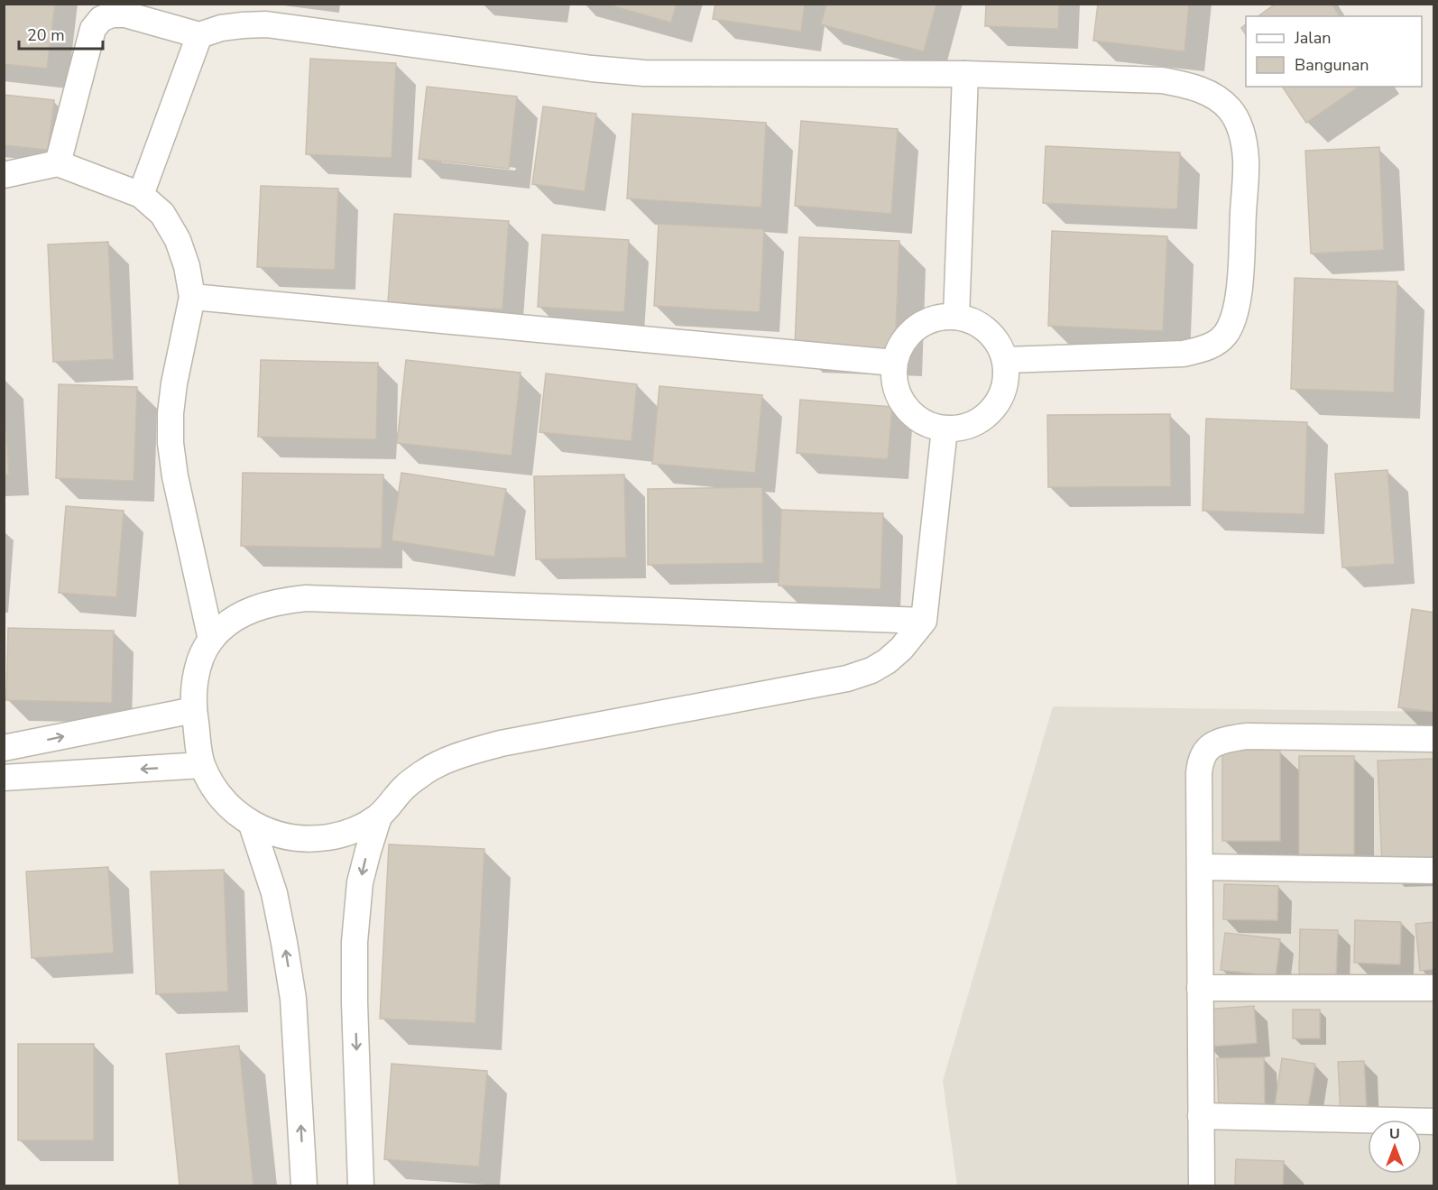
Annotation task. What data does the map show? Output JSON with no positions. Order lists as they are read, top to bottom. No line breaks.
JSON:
{"legend":["Jalan","Bangunan"],"scale_bar":"20 m","north":"top"}
